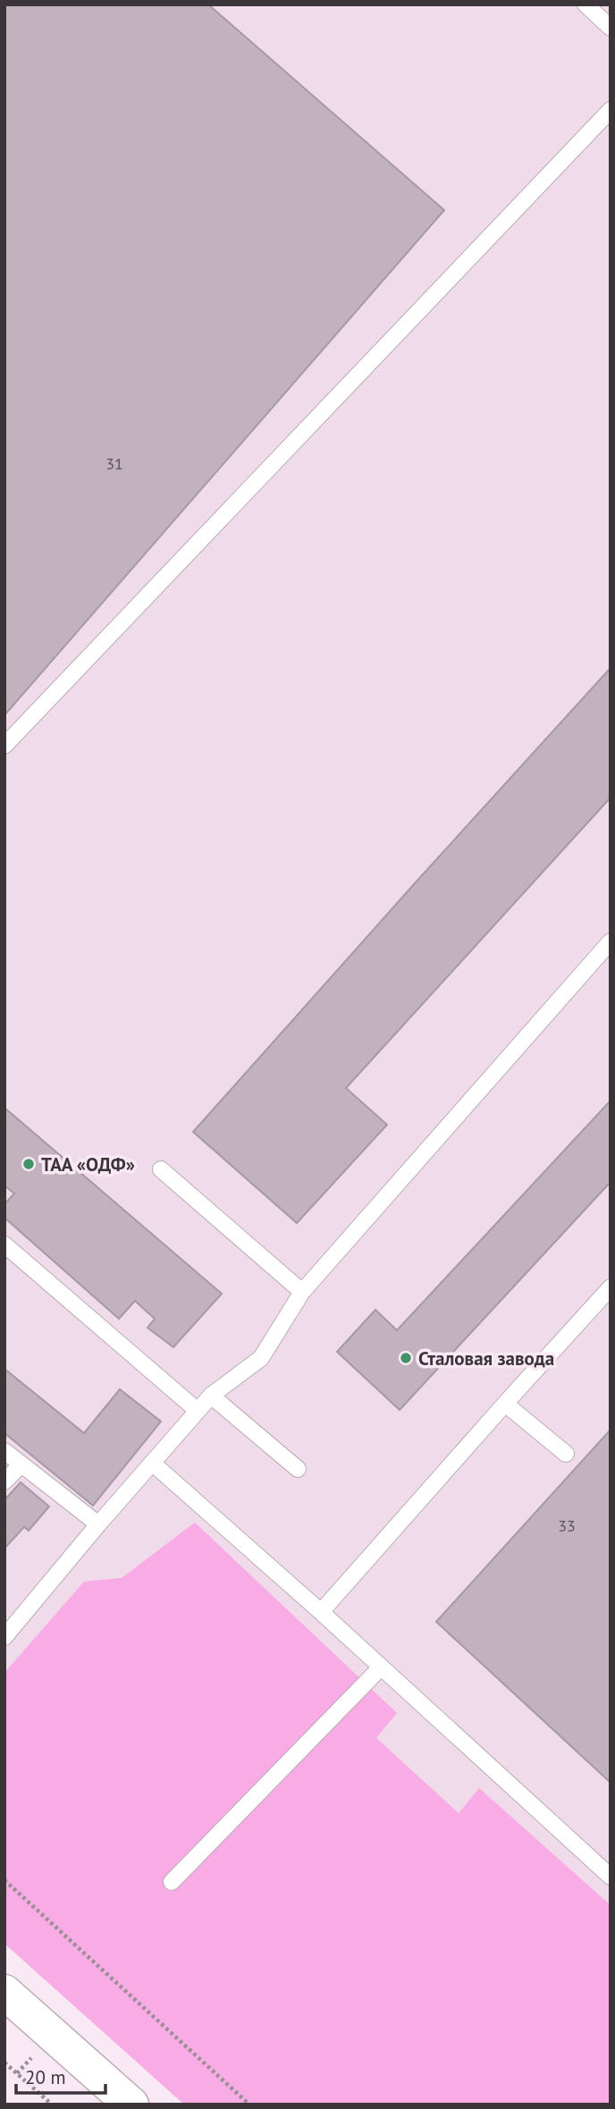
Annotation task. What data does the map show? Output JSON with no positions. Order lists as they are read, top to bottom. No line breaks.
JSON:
{"places":["ТАА «ОДФ»","Сталовая завода"],"house_numbers":["31","33"],"scale_bar":"20 m"}
